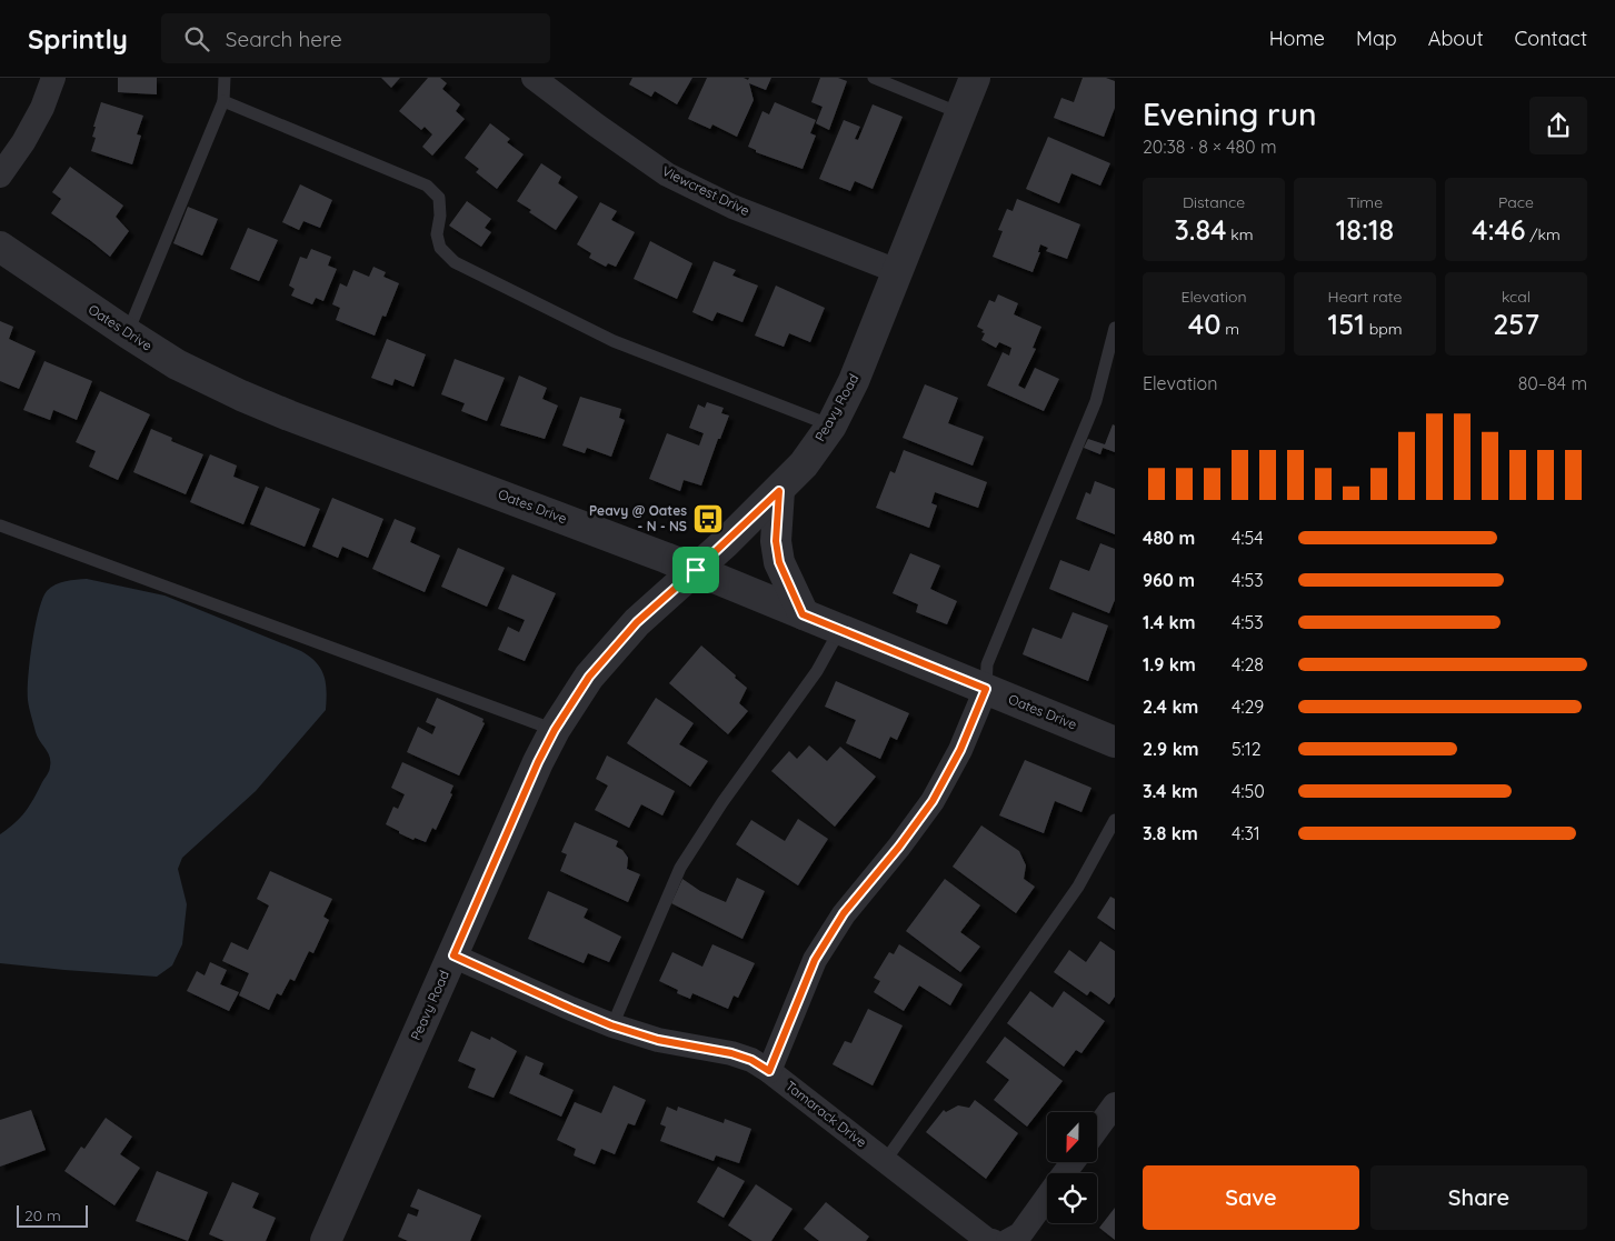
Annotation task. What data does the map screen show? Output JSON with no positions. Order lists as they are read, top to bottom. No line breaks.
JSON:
{"streets":{"street":["Viewcrest Drive","Oates Drive","Peavy Road","Tamarack Drive"]},"crossings":[["Viewcrest Drive","Peavy Road"],["Oates Drive","Peavy Road"],["Peavy Road","Tamarack Drive"]],"places":{"bus stop":["Peavy @ Oates - N - NS"]},"scale_bar":"20 m","north":"bottom","page":{"header":"Sprintly","search":"Search here","nav":["Home","Map","About","Contact"],"heading":["Evening run","20:38 · 8 × 480 m"],"stats":[["Distance","3.84 km"],["Time","18:18"],["Pace","4:46 /km"],["Elevation","40 m"],["Heart rate","151 bpm"],["kcal","257"]],"chart":["Elevation","80–84 m"],"list":[{"name":"480 m","note":"4:54"},{"name":"960 m","note":"4:53"},{"name":"1.4 km","note":"4:53"},{"name":"1.9 km","note":"4:28"},{"name":"2.4 km","note":"4:29"},{"name":"2.9 km","note":"5:12"},{"name":"3.4 km","note":"4:50"},{"name":"3.8 km","note":"4:31"}],"buttons":["Save","Share"],"scale":"20 m"}}
